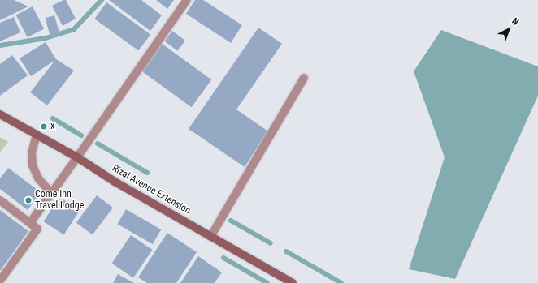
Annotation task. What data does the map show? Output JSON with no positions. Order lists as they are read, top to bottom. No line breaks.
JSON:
{"streets":{"main road":["Rizal Avenue Extension"]},"places":["x","Come Inn Travel Lodge"],"north":"top right"}
